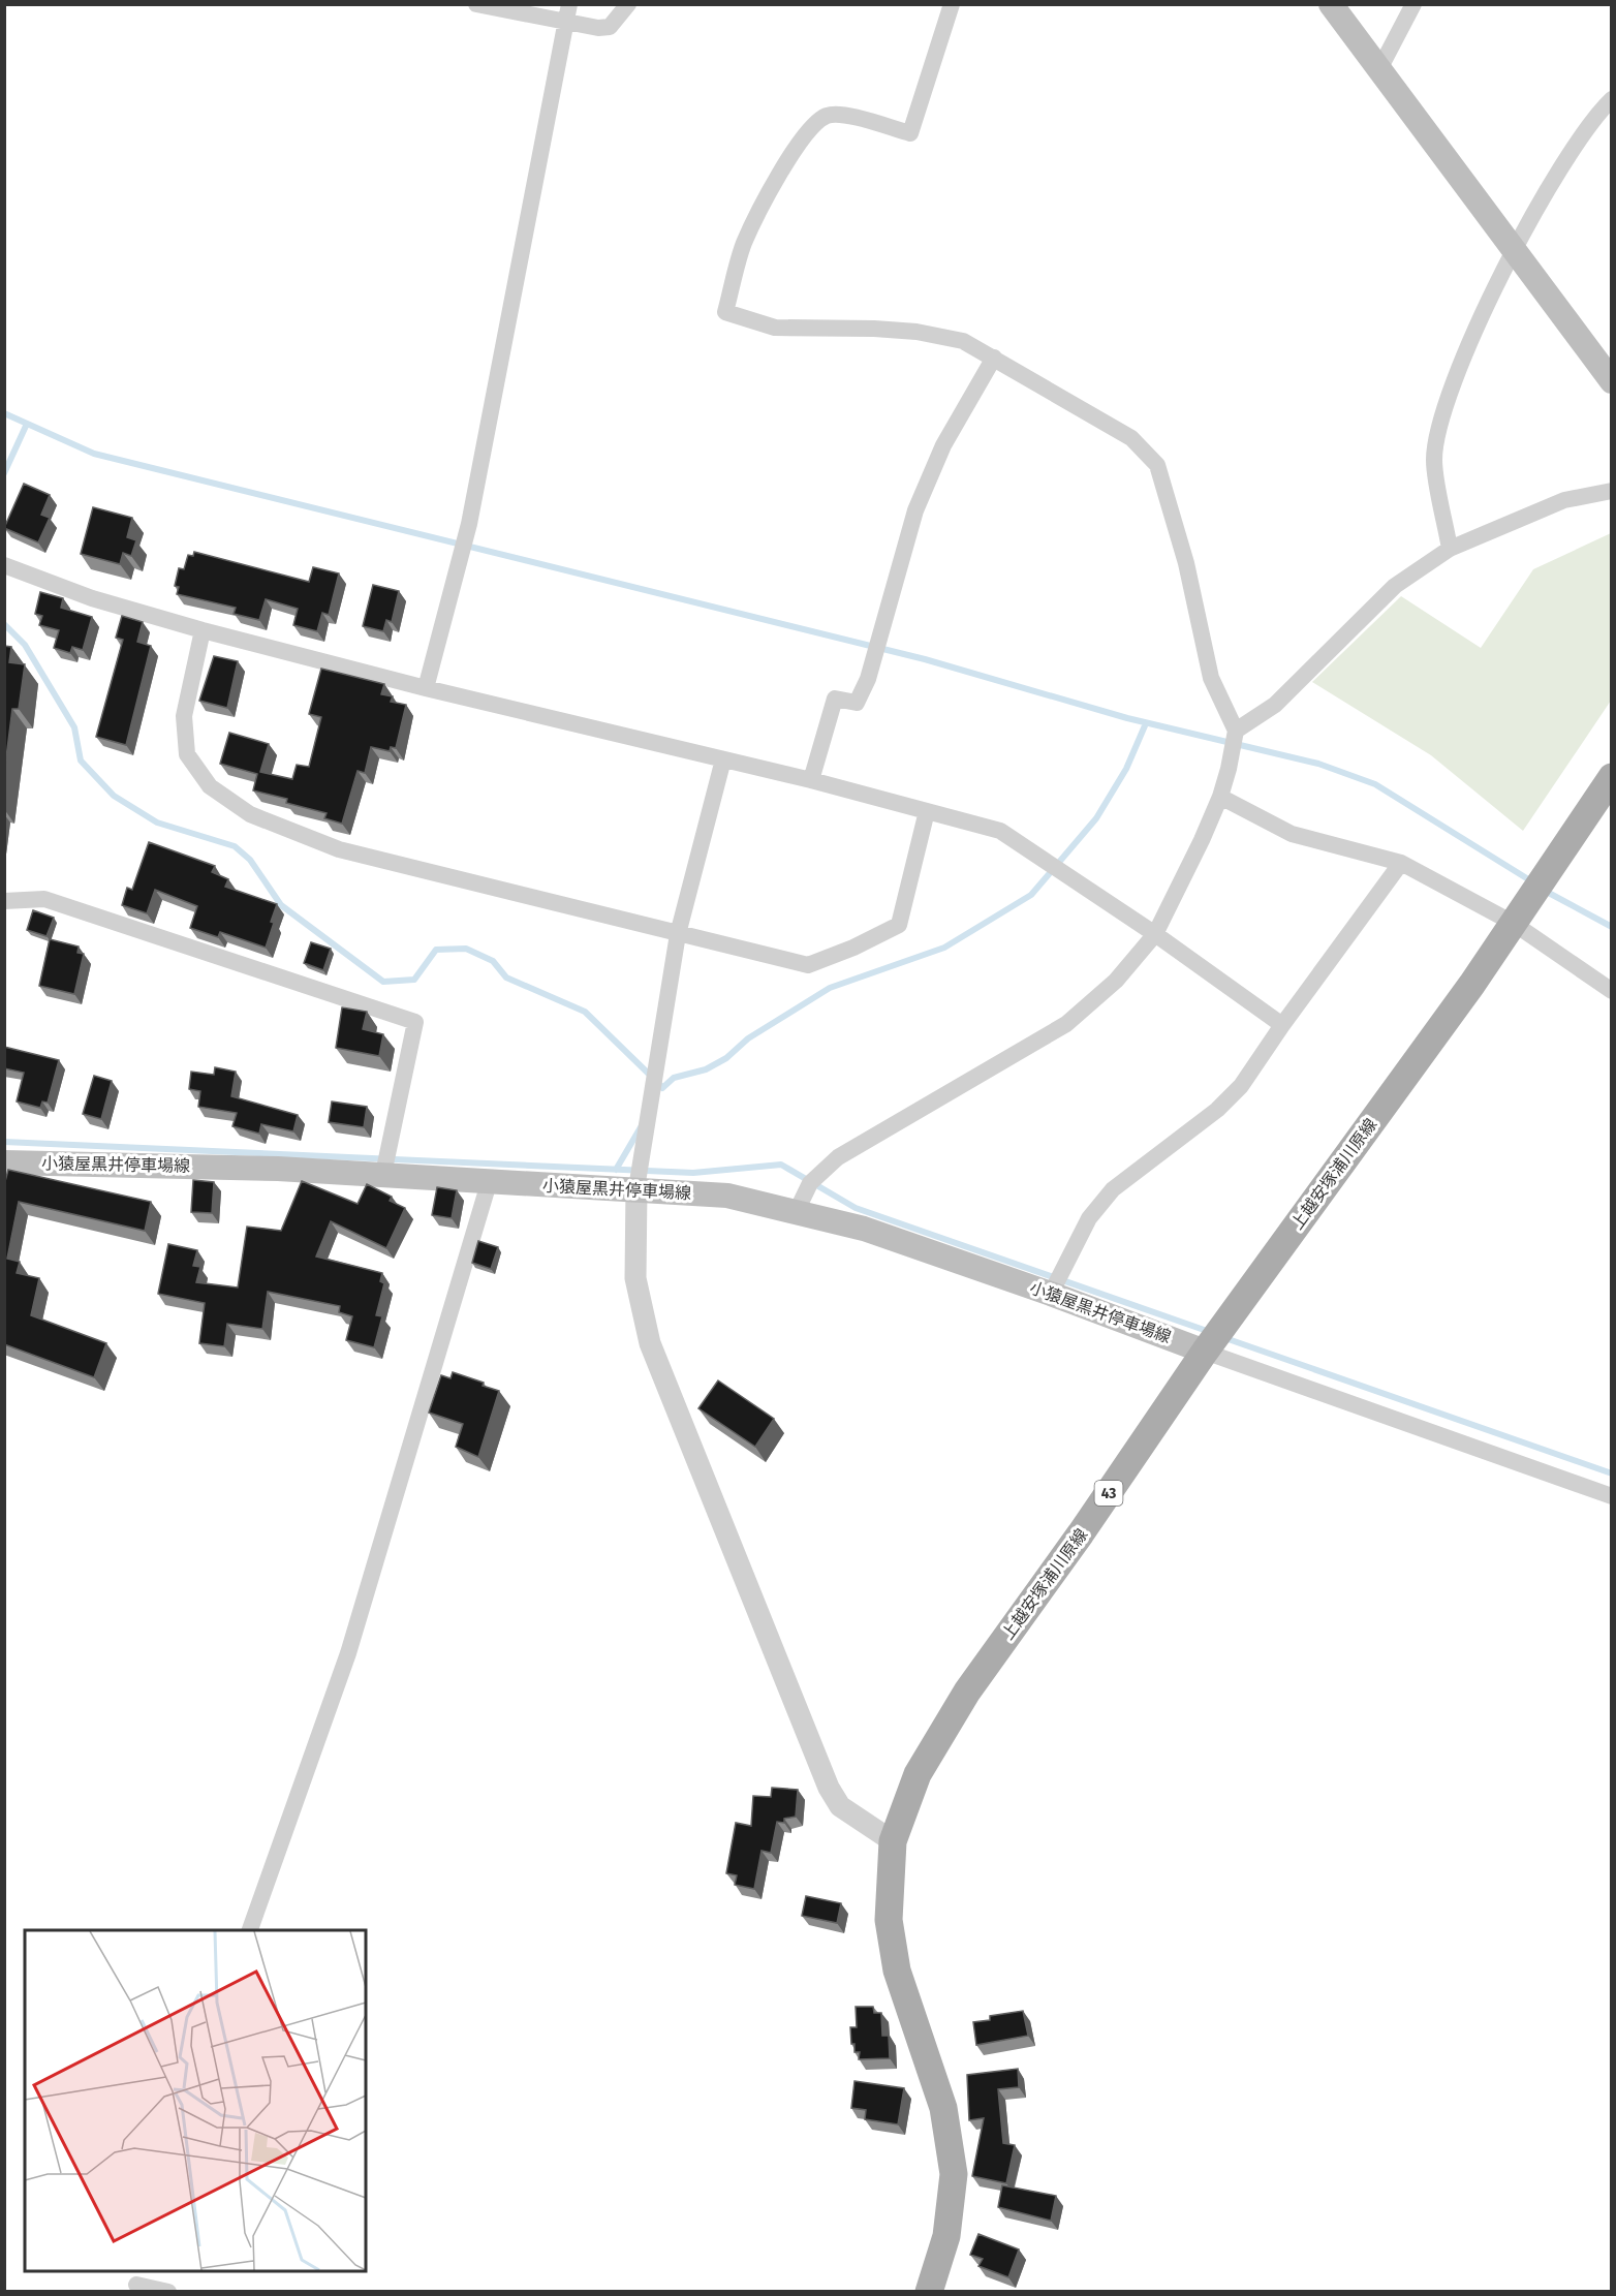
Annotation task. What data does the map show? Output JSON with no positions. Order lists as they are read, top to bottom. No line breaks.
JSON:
{"streets":{"main road":["小猿屋黒井停車場線","上越安塚浦川原線","43"]},"crossings":[["小猿屋黒井停車場線","上越安塚浦川原線"]]}
